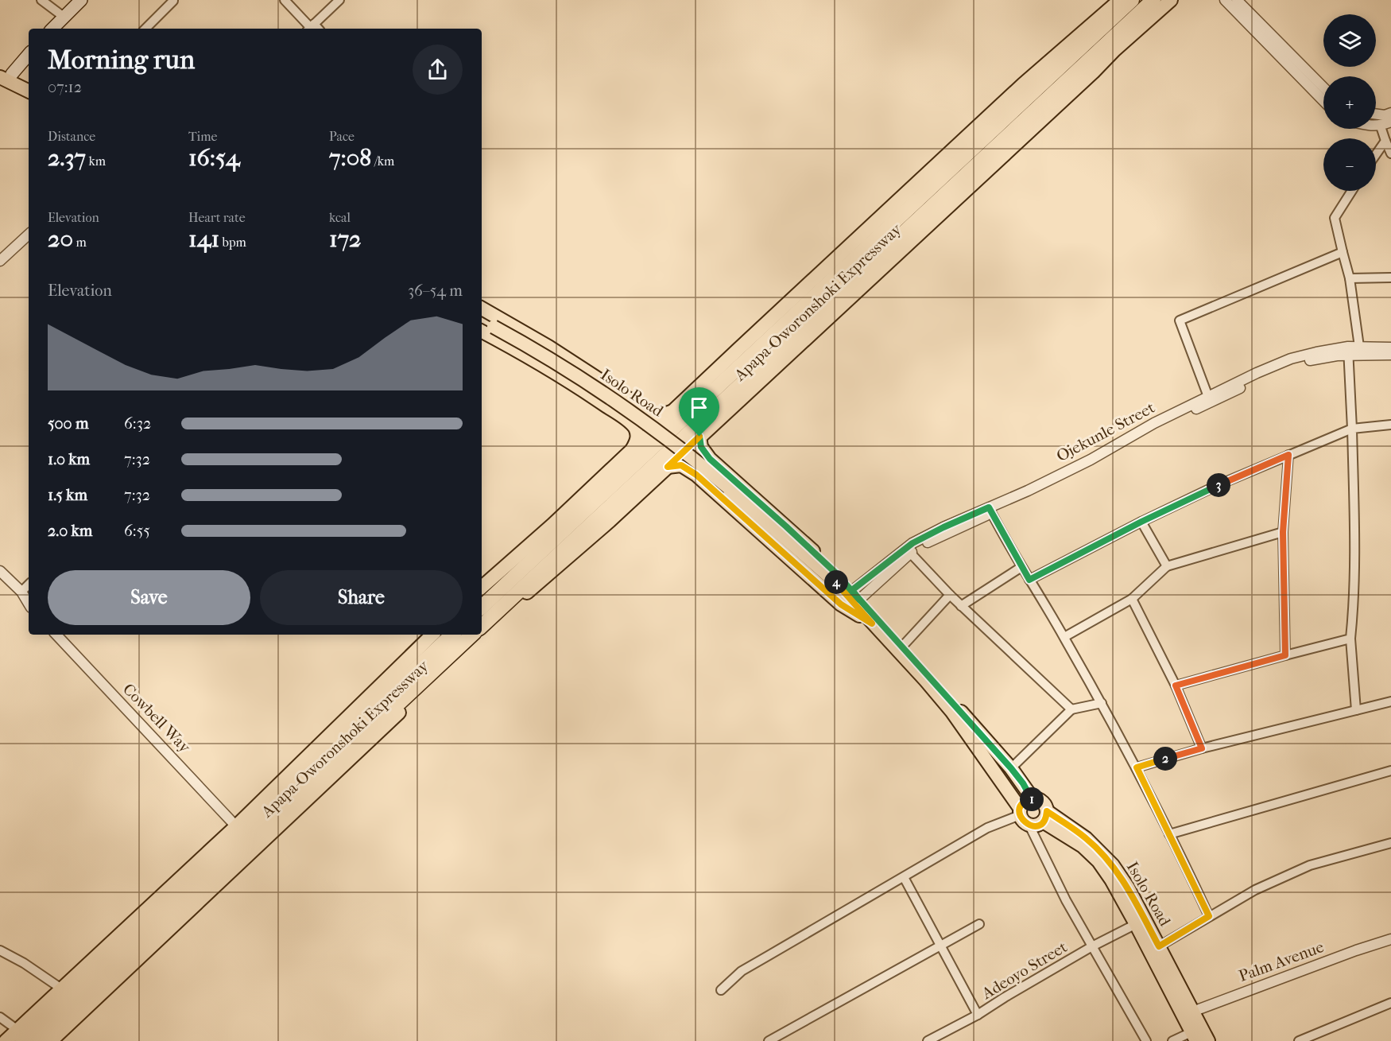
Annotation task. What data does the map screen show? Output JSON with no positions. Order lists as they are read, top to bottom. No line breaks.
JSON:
{"streets":{"highway":["Apapa-Oworonshoki Expressway"],"main road":["Isolo Road"],"street":["Ojekunle Street","Cowbell Way","Palm Avenue","Adeoyo Street"]},"crossings":[["Apapa-Oworonshoki Expressway","Cowbell Way"],["Isolo Road","Palm Avenue"],["Isolo Road","Adeoyo Street"]],"page":{"map_buttons":["+","−"],"heading":["Morning run","07:12"],"stats":[["Distance","2.37 km"],["Time","16:54"],["Pace","7:08 /km"],["Elevation","20 m"],["Heart rate","141 bpm"],["kcal","172"]],"chart":["Elevation","36–54 m"],"list":[{"name":"500 m","note":"6:32"},{"name":"1.0 km","note":"7:32"},{"name":"1.5 km","note":"7:32"},{"name":"2.0 km","note":"6:55"}],"pins":["3","4","2","1"],"buttons":["Save","Share"]}}
